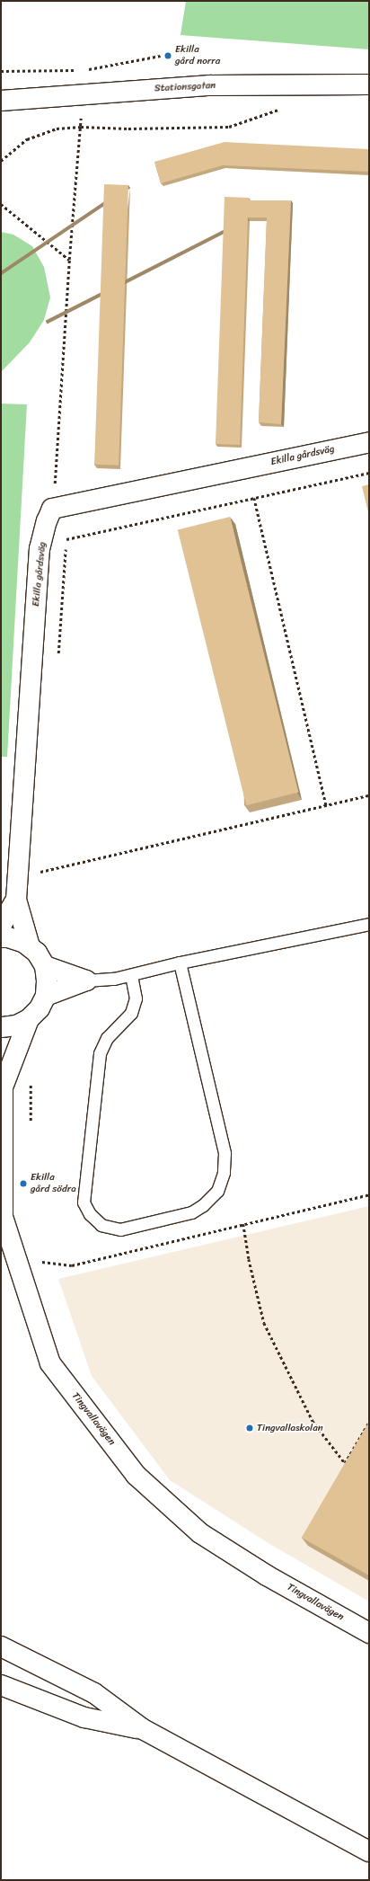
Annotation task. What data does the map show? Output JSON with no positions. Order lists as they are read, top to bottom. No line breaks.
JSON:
{"streets":{"street":["Stationsgatan","Ekilla gårdsväg","Tingvallavägen"]},"places":["Ekilla gård norra","Ekilla gård södra","Tingvallaskolan"]}
